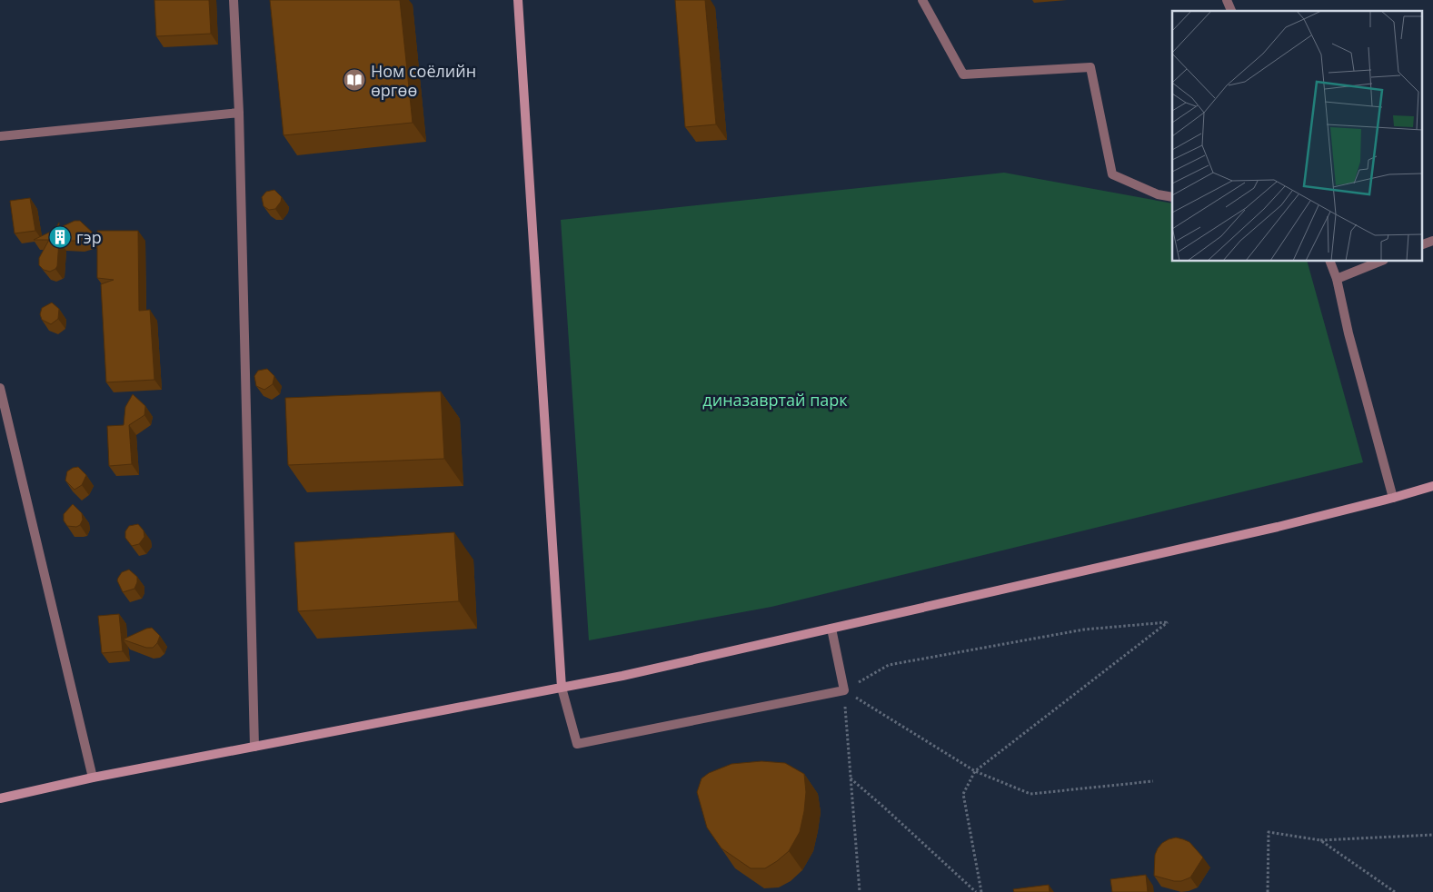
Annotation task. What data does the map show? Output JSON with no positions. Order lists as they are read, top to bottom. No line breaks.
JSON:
{"parks":["диназавртай парк"],"places":{"library":["Ном соёлийн өргөө"],"building":["гэр"]}}
